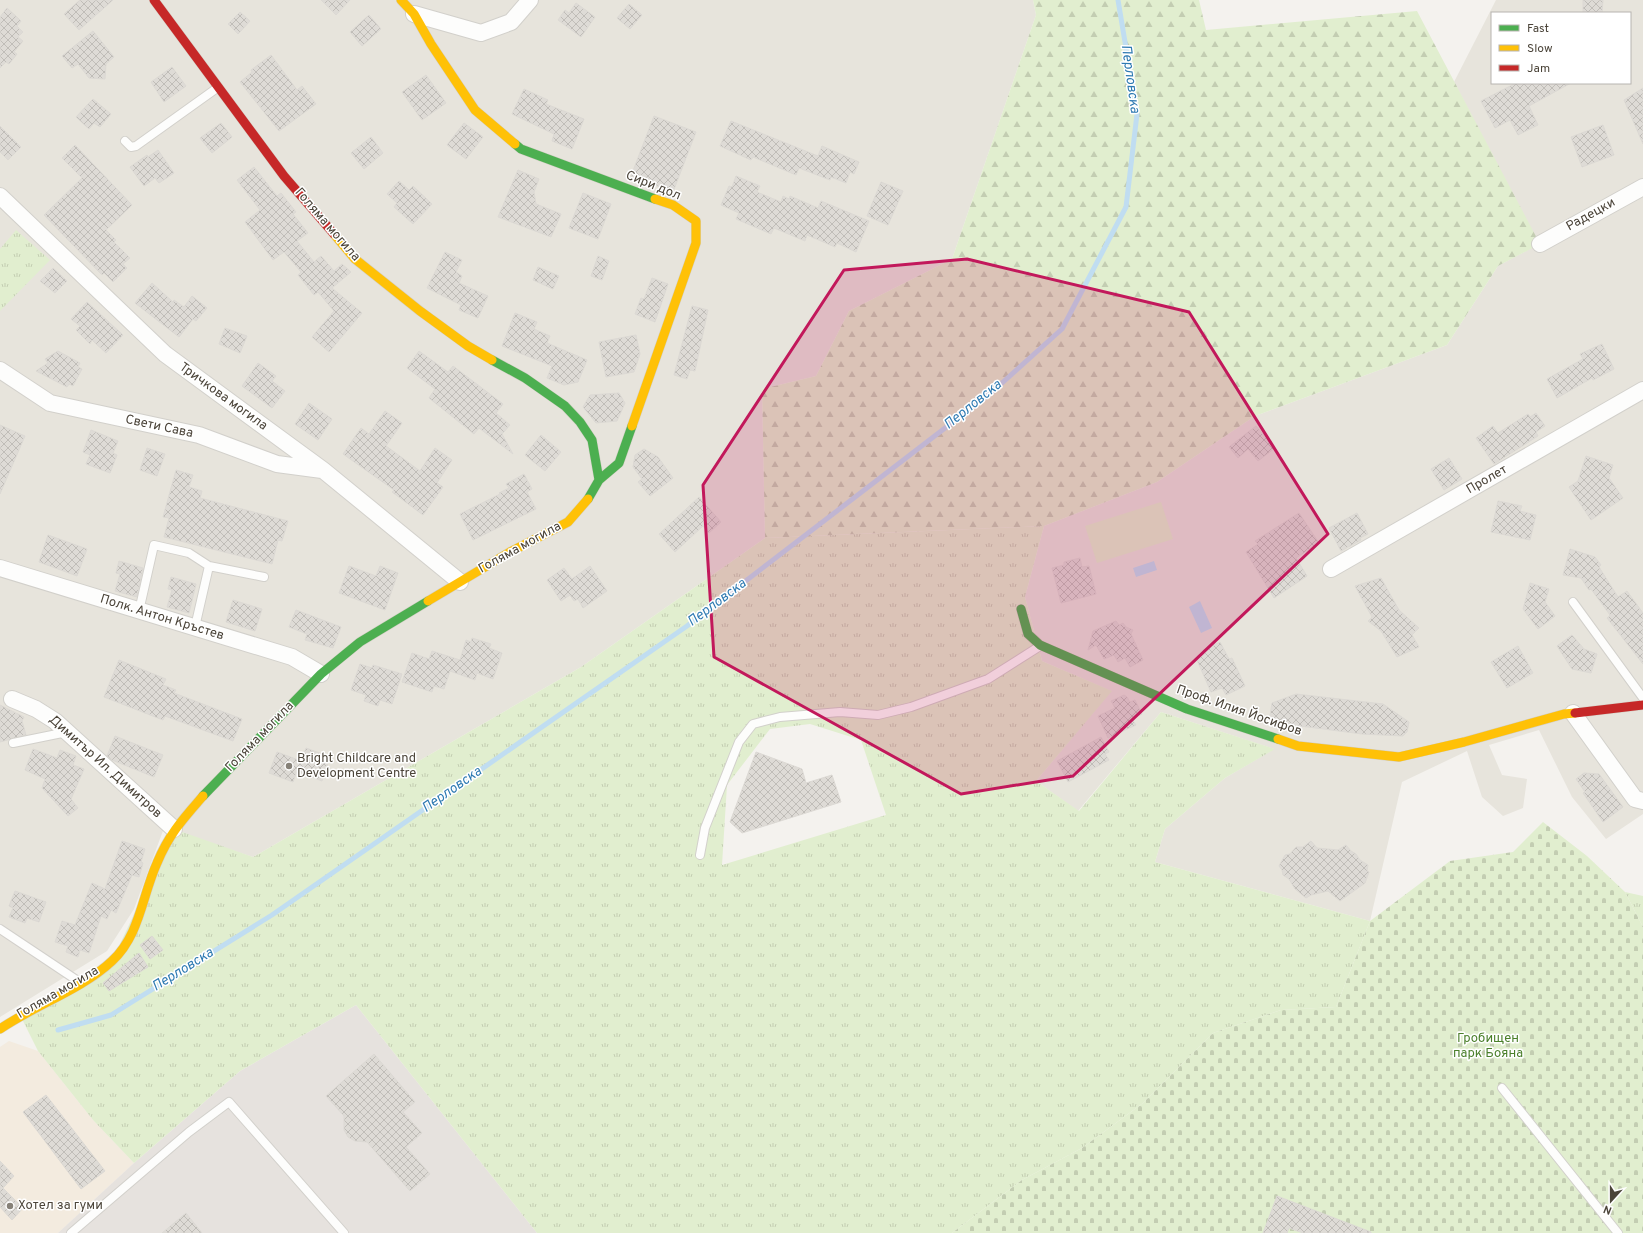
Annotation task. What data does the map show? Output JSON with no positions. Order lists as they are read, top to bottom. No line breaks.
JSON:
{"streets":{"street":["Сири дол","Радецки","Голяма могила","Тричкова могила","Свети Сава","Пролет","Полк. Антон Кръстев","Проф. Илия Йосифов","Димитър Ил. Димитров"]},"crossings":[["Сири дол","Голяма могила"],["Голяма могила","Тричкова могила"],["Голяма могила","Полк. Антон Кръстев"],["Голяма могила","Димитър Ил. Димитров"],["Тричкова могила","Свети Сава"]],"water":["Перловска"],"parks":["Гробищен парк Бояна"],"places":["Bright Childcare and Development Centre","Хотел за гуми"],"legend":["Fast","Slow","Jam"],"north":"bottom"}
